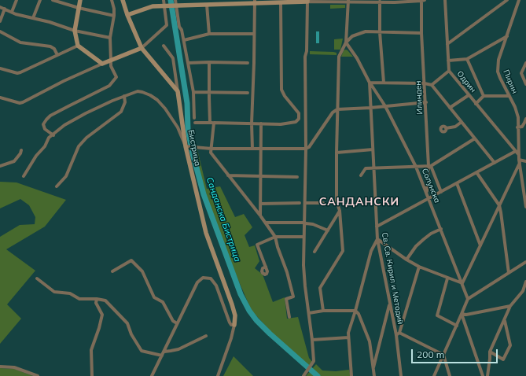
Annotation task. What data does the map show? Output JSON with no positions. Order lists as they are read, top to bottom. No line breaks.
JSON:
{"streets":{"street":["Одрин","Пирин","Илинден","Бистрица","Солунска","Св. Св. Кирил и Методий"]},"crossings":[["Одрин","Пирин"],["Илинден","Солунска"],["Солунска","Св. Св. Кирил и Методий"]],"districts":["САНДАНСКИ"],"water":["Санданска Бистрица"],"scale_bar":"200 m"}
